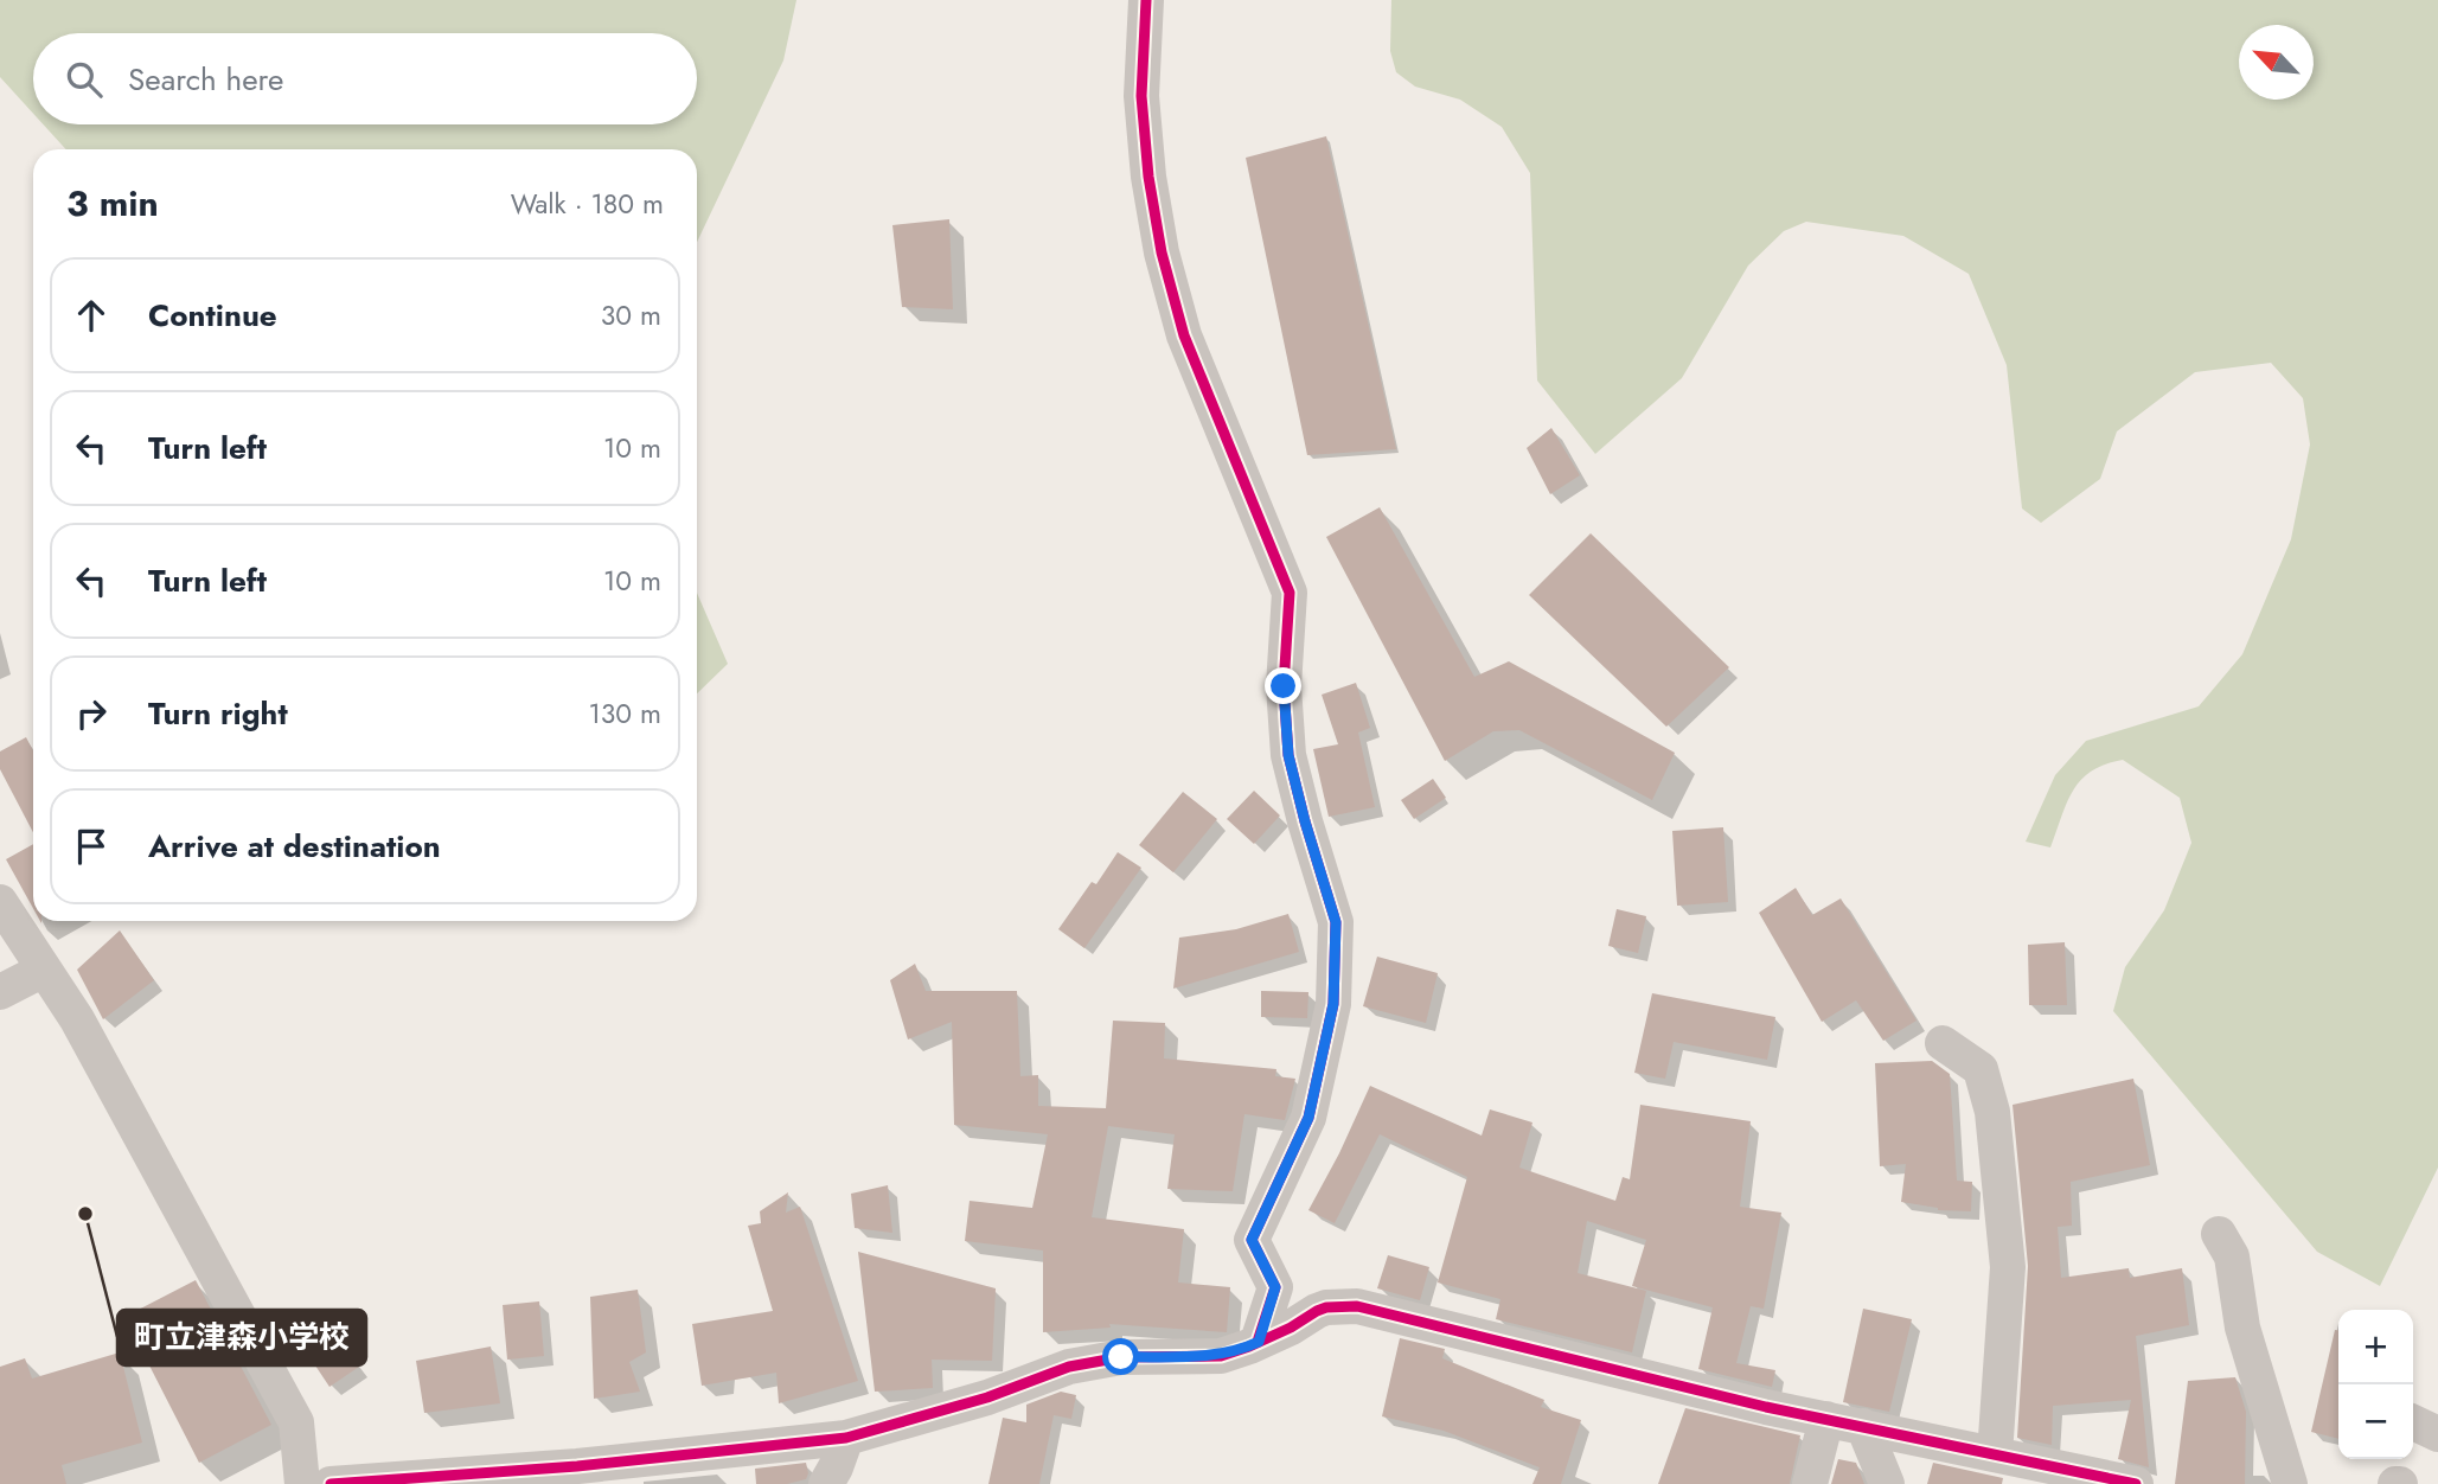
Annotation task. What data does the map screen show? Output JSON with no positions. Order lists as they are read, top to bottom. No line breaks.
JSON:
{"places":["町立津森小学校"],"north":"top left","page":{"search":"Search here","heading":["3 min","Walk · 180 m"],"list":[["Continue","30 m"],["Turn left","10 m"],["Turn left","10 m"],["Turn right","130 m"],"Arrive at destination"],"map_buttons":["+","−"]}}
